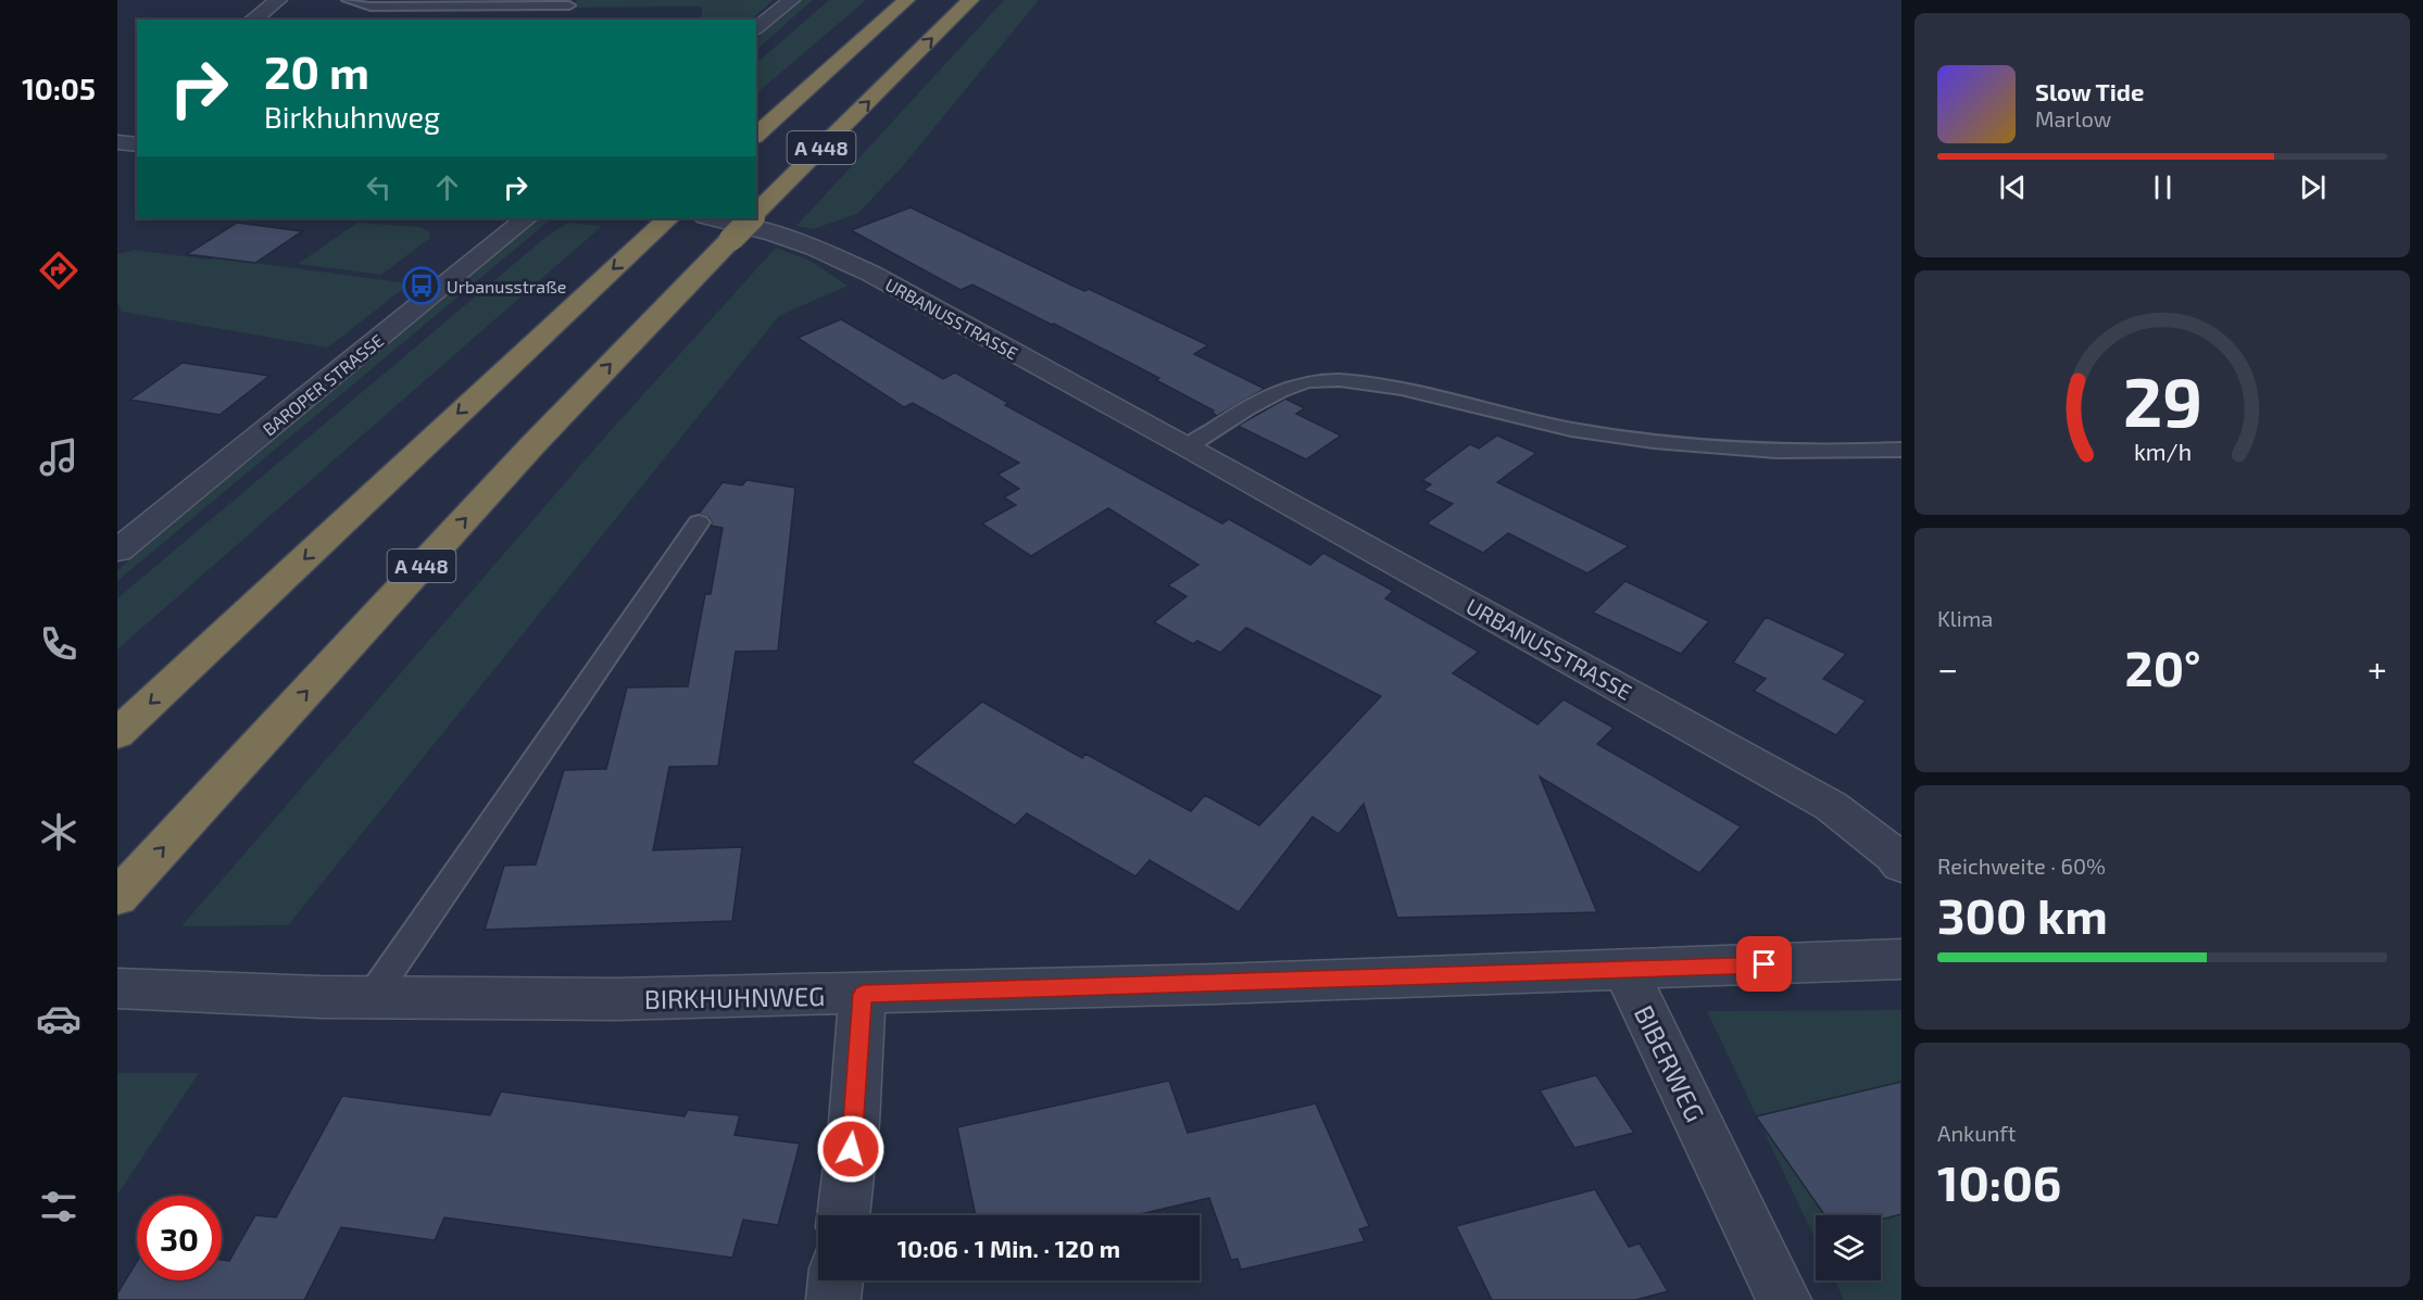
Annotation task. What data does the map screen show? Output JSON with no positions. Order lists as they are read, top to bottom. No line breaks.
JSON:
{"streets":{"highway":["A 448"],"street":["URBANUSSTRASSE","BAROPER STRASSE","BIRKHUHNWEG","BIBERWEG"]},"crossings":[["BIRKHUHNWEG","BIBERWEG"]],"places":{"bus stop":["Urbanusstraße"]},"page":{"tabs":"10:05","turn":["20 m","Birkhuhnweg"],"song":["Slow Tide","Marlow"],"tile":["Klima",["Reichweite · 60%","300 km"],["Ankunft","10:06"]],"heat":["−","20°","+"],"limit":"30","trip":"10:06 · 1 Min. · 120 m","gauge":["29","km/h"]}}
